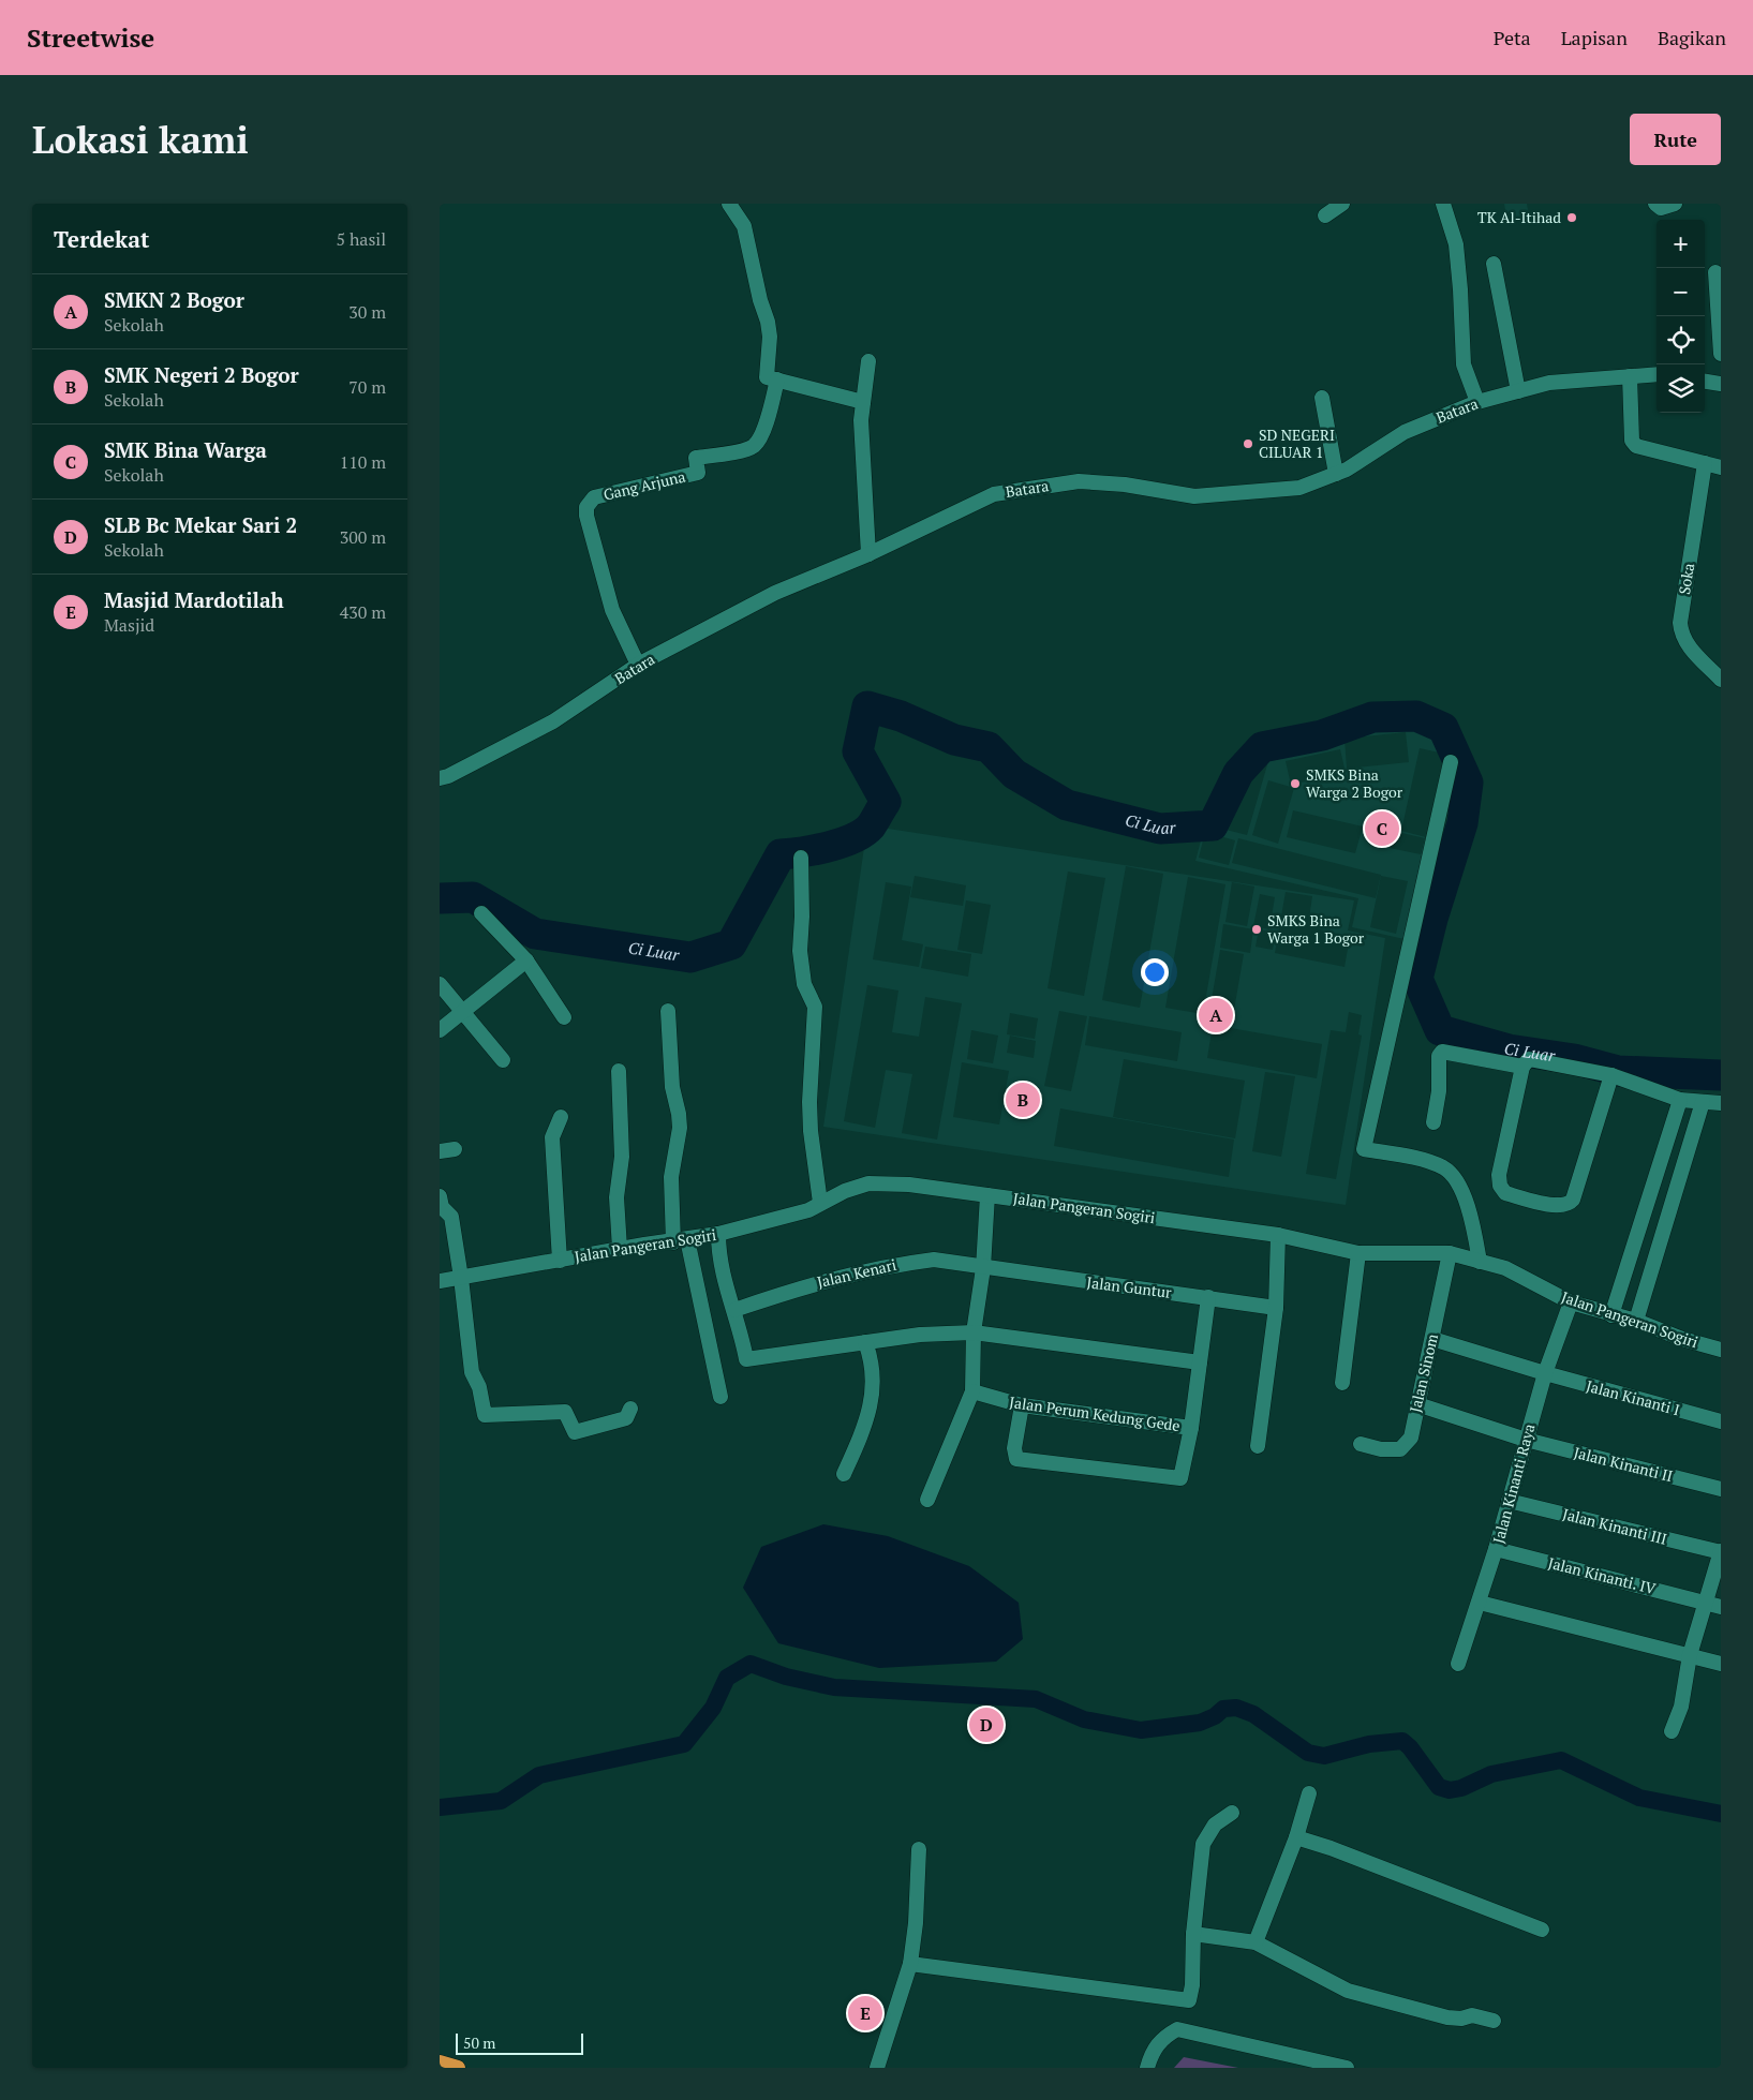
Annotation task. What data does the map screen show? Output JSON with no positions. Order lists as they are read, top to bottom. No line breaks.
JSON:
{"streets":{"street":["Batara","Gang Arjuna","Soka","Jalan Pangeran Sogiri","Jalan Kenari","Jalan Guntur","Jalan Sinom","Jalan Kinanti I","Jalan Perum Kedung Gede","Jalan Kinanti II","Jalan Kinanti Raya","Jalan Kinanti III","Jalan Kinanti. IV"]},"crossings":[["Batara","Gang Arjuna"],["Jalan Pangeran Sogiri","Jalan Sinom"],["Jalan Pangeran Sogiri","Jalan Kinanti Raya"],["Jalan Kenari","Jalan Guntur"],["Jalan Sinom","Jalan Kinanti I"],["Jalan Sinom","Jalan Kinanti II"],["Jalan Kinanti I","Jalan Kinanti Raya"],["Jalan Kinanti II","Jalan Kinanti Raya"],["Jalan Kinanti Raya","Jalan Kinanti III"],["Jalan Kinanti Raya","Jalan Kinanti. IV"]],"water":["Ci Luar"],"places":["TK Al-Itihad","SD NEGERI CILUAR 1","SMKS Bina Warga 2 Bogor","SMKS Bina Warga 1 Bogor"],"scale_bar":"50 m","page":{"header":"Streetwise","nav":["Peta","Lapisan","Bagikan"],"buttons":"Rute","title":"Lokasi kami","heading":["Terdekat","5 hasil"],"map_buttons":["+","−"],"list":[{"mark":"A","name":"SMKN 2 Bogor","note":"Sekolah","value":"30 m"},{"mark":"B","name":"SMK Negeri 2 Bogor","note":"Sekolah","value":"70 m"},{"mark":"C","name":"SMK Bina Warga","note":"Sekolah","value":"110 m"},{"mark":"D","name":"SLB Bc Mekar Sari 2","note":"Sekolah","value":"300 m"},{"mark":"E","name":"Masjid Mardotilah","note":"Masjid","value":"430 m"}],"pins":["C","A","B","D","E"],"scale":"50 m"}}
